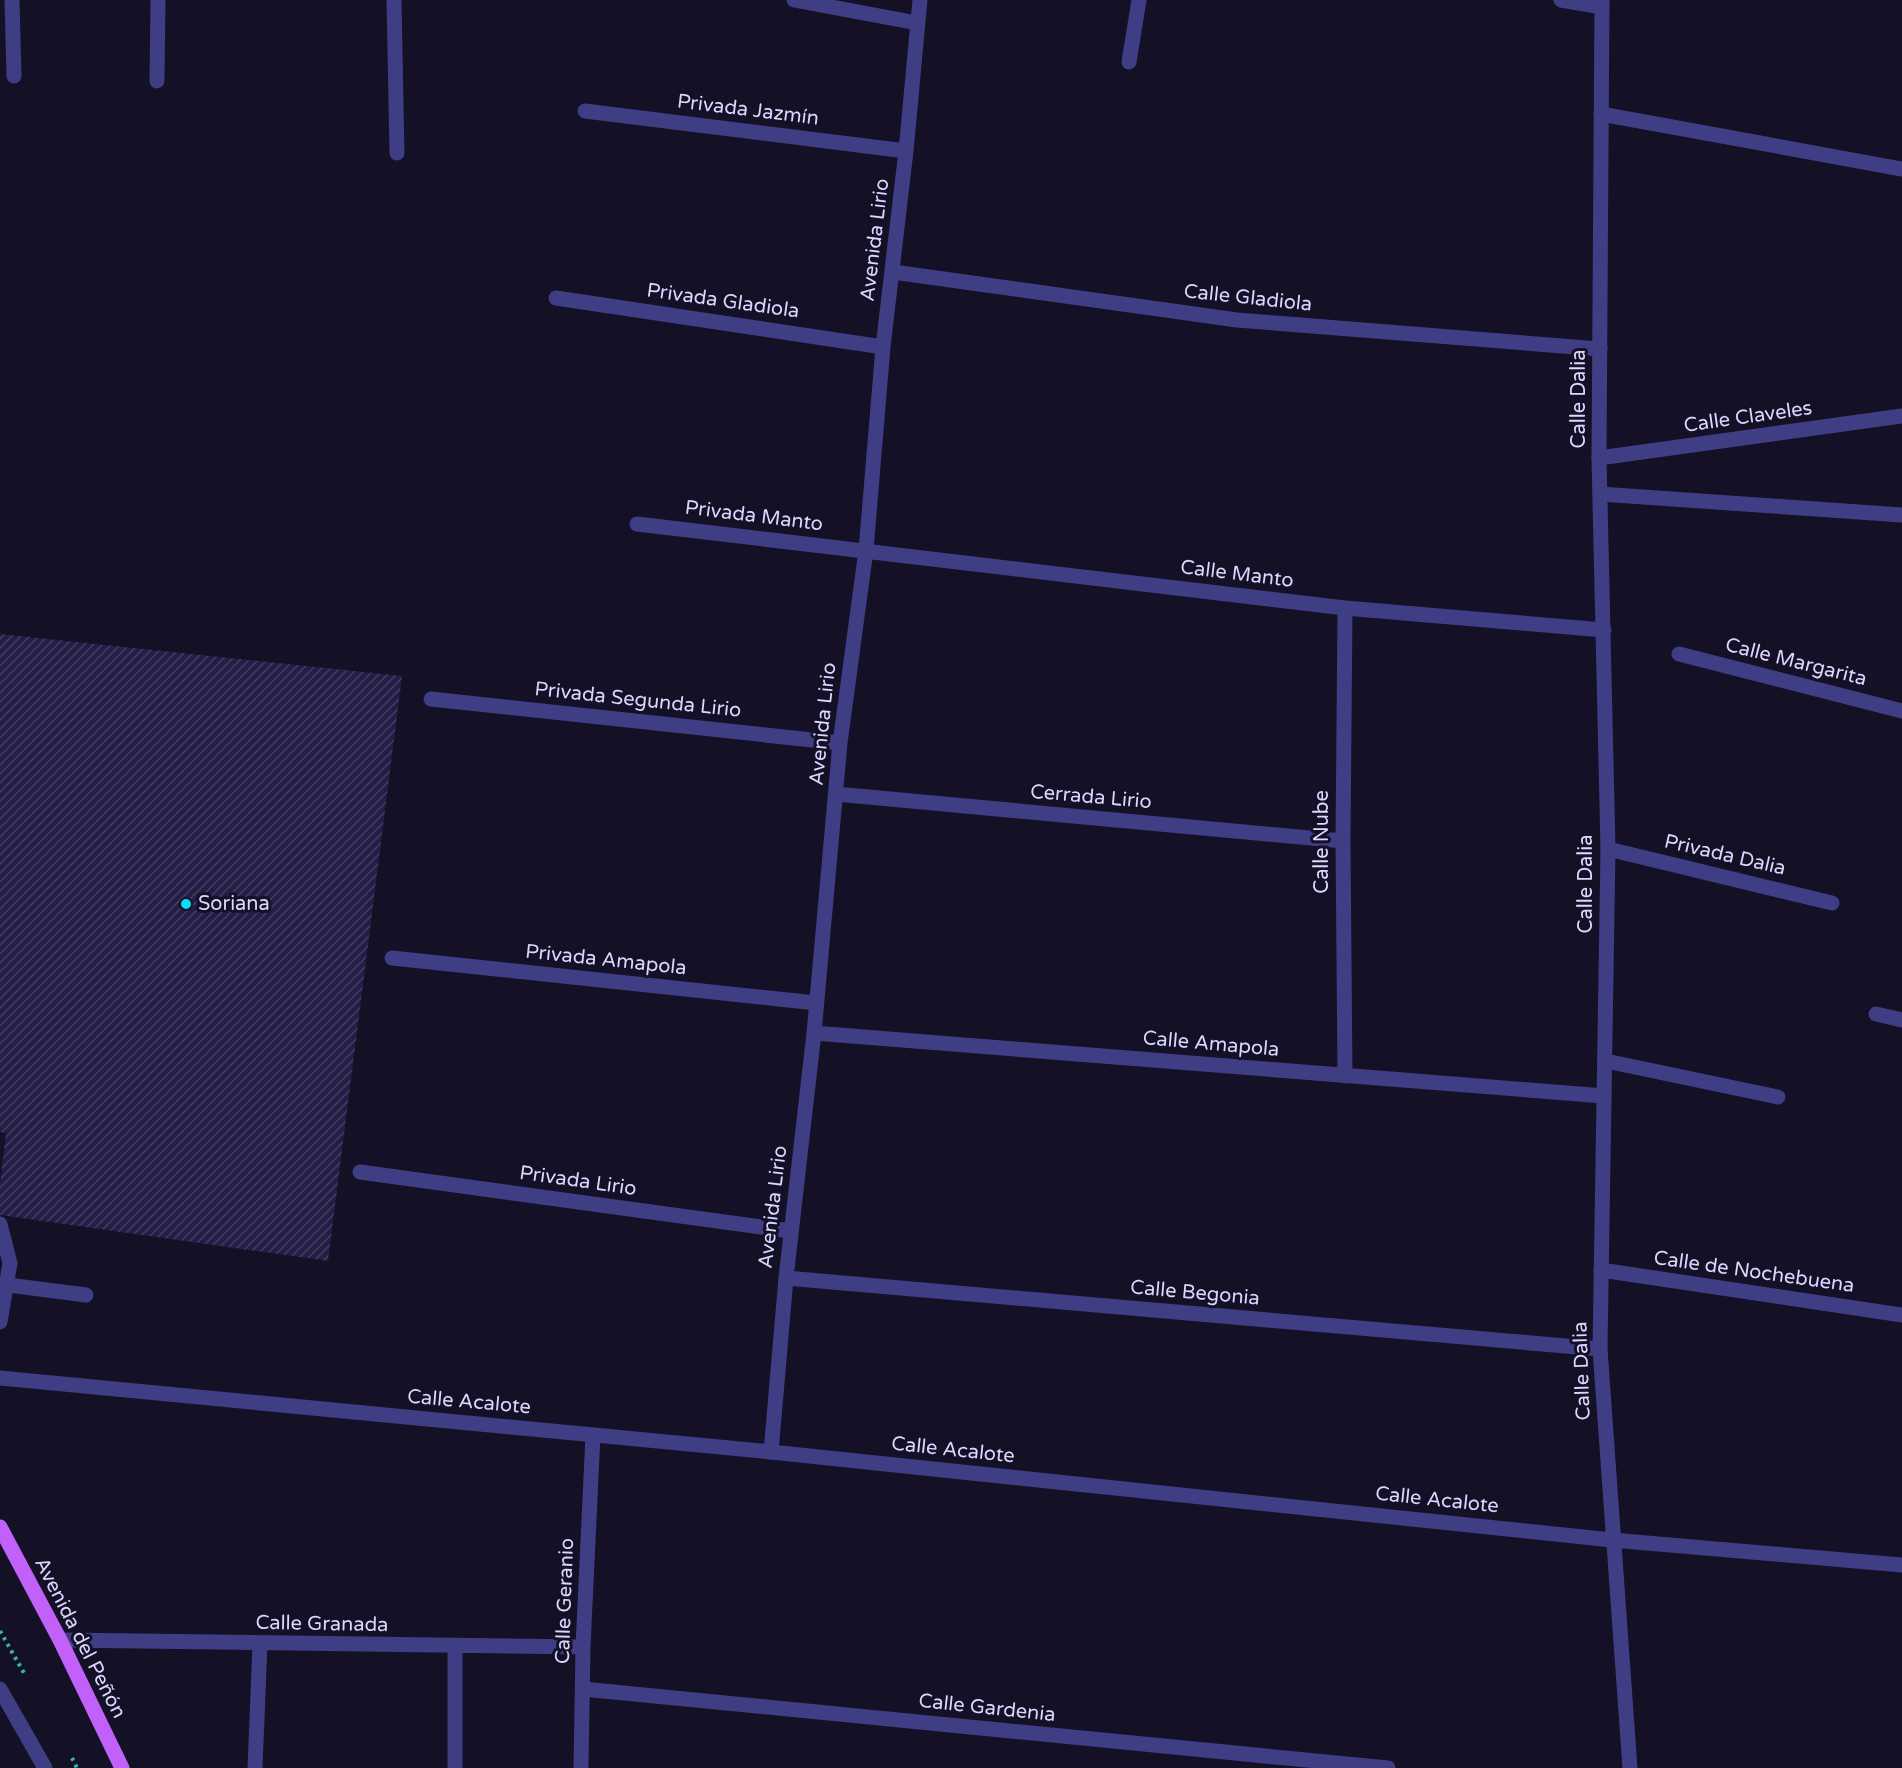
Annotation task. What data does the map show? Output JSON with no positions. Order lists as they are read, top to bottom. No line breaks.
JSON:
{"streets":{"main road":["Avenida del Peñón"],"street":["Privada Jazmín","Avenida Lirio","Calle Gladiola","Privada Gladiola","Calle Dalia","Calle Claveles","Privada Manto","Calle Manto","Calle Margarita","Privada Segunda Lirio","Cerrada Lirio","Calle Nube","Privada Dalia","Privada Amapola","Calle Amapola","Privada Lirio","Calle de Nochebuena","Calle Begonia","Calle Acalote","Calle Geranio","Calle Granada","Calle Gardenia"]},"crossings":[["Privada Jazmín","Avenida Lirio"],["Avenida Lirio","Calle Gladiola"],["Avenida Lirio","Privada Gladiola"],["Avenida Lirio","Privada Manto"],["Avenida Lirio","Calle Manto"],["Avenida Lirio","Privada Segunda Lirio"],["Avenida Lirio","Cerrada Lirio"],["Avenida Lirio","Privada Amapola"],["Avenida Lirio","Calle Amapola"],["Avenida Lirio","Privada Lirio"],["Avenida Lirio","Calle Begonia"],["Avenida Lirio","Calle Acalote"],["Calle Gladiola","Calle Dalia"],["Calle Dalia","Calle Claveles"],["Calle Dalia","Calle Manto"],["Calle Dalia","Privada Dalia"],["Calle Dalia","Calle Amapola"],["Calle Dalia","Calle de Nochebuena"],["Calle Dalia","Calle Begonia"],["Calle Dalia","Calle Acalote"],["Privada Manto","Calle Manto"],["Calle Manto","Calle Nube"],["Cerrada Lirio","Calle Nube"],["Calle Nube","Calle Amapola"],["Calle Acalote","Calle Geranio"],["Calle Geranio","Calle Granada"],["Calle Geranio","Calle Gardenia"],["Calle Granada","Avenida del Peñón"]],"places":["Soriana"]}
